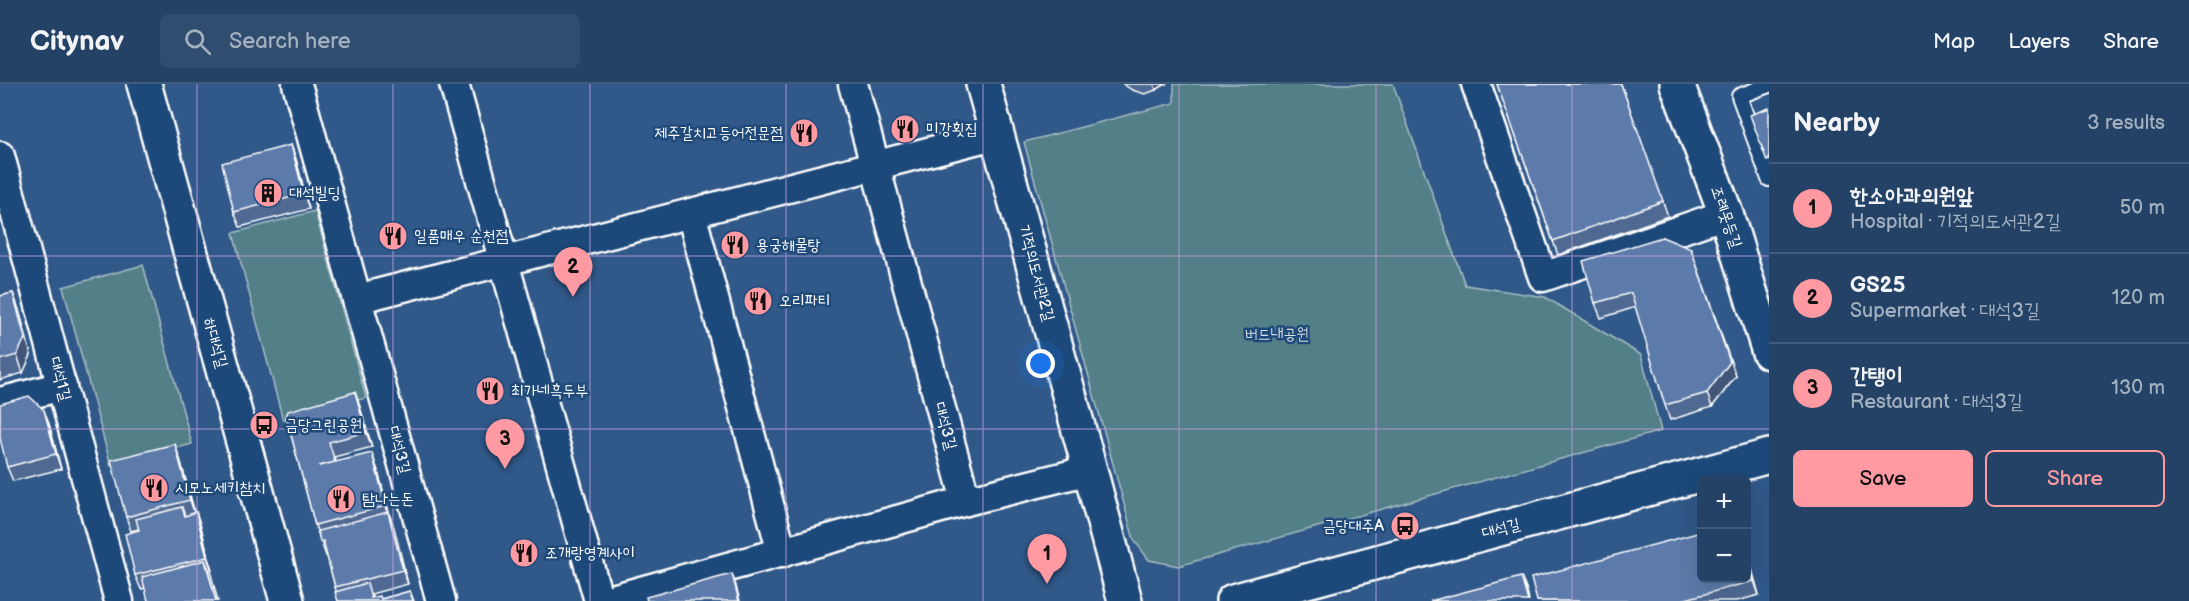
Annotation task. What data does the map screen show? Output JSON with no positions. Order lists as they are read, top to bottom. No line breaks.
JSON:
{"streets":{"street":["조례못등길","기적의도서관2길","하대석길","대석1길","대석3길","대석길"]},"parks":["버드내공원"],"places":{"restaurant":["미강횟집","제주갈치고등어전문점","일품매우 순천점","용궁해물탕","오리파티","최가네흑두부","시모노세키참치","탐나는돈","조개랑영계사이"],"building":["대석빌딩"],"bus stop":["금당그린공원","금당대주A"]},"page":{"header":"Citynav","search":"Search here","nav":["Map","Layers","Share"],"heading":["Nearby","3 results"],"list":[{"mark":"1","name":"한소아과의원앞","note":"Hospital · 기적의도서관2길","value":"50 m"},{"mark":"2","name":"GS25","note":"Supermarket · 대석3길","value":"120 m"},{"mark":"3","name":"간탱이","note":"Restaurant · 대석3길","value":"130 m"}],"pins":["2","3","1"],"buttons":["Save","Share"],"map_buttons":["+","−"]}}
